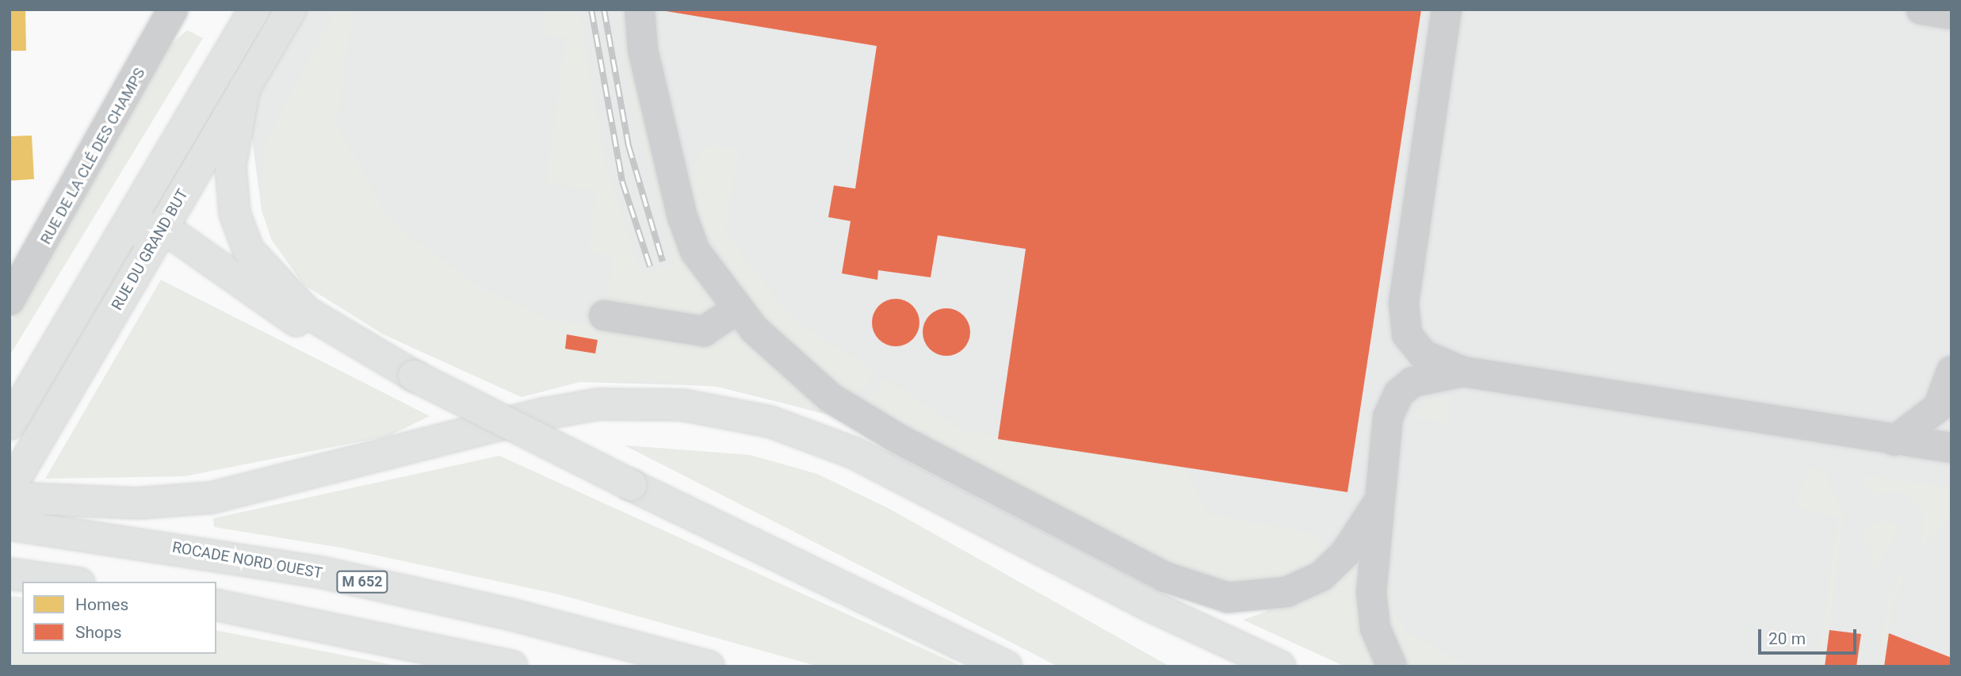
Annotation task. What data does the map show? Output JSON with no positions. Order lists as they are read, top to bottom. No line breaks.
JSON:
{"streets":{"main road":["RUE DU GRAND BUT","ROCADE NORD OUEST","M 652"],"street":["RUE DE LA CLÉ DES CHAMPS"]},"legend":["Homes","Shops"],"scale_bar":"20 m"}
